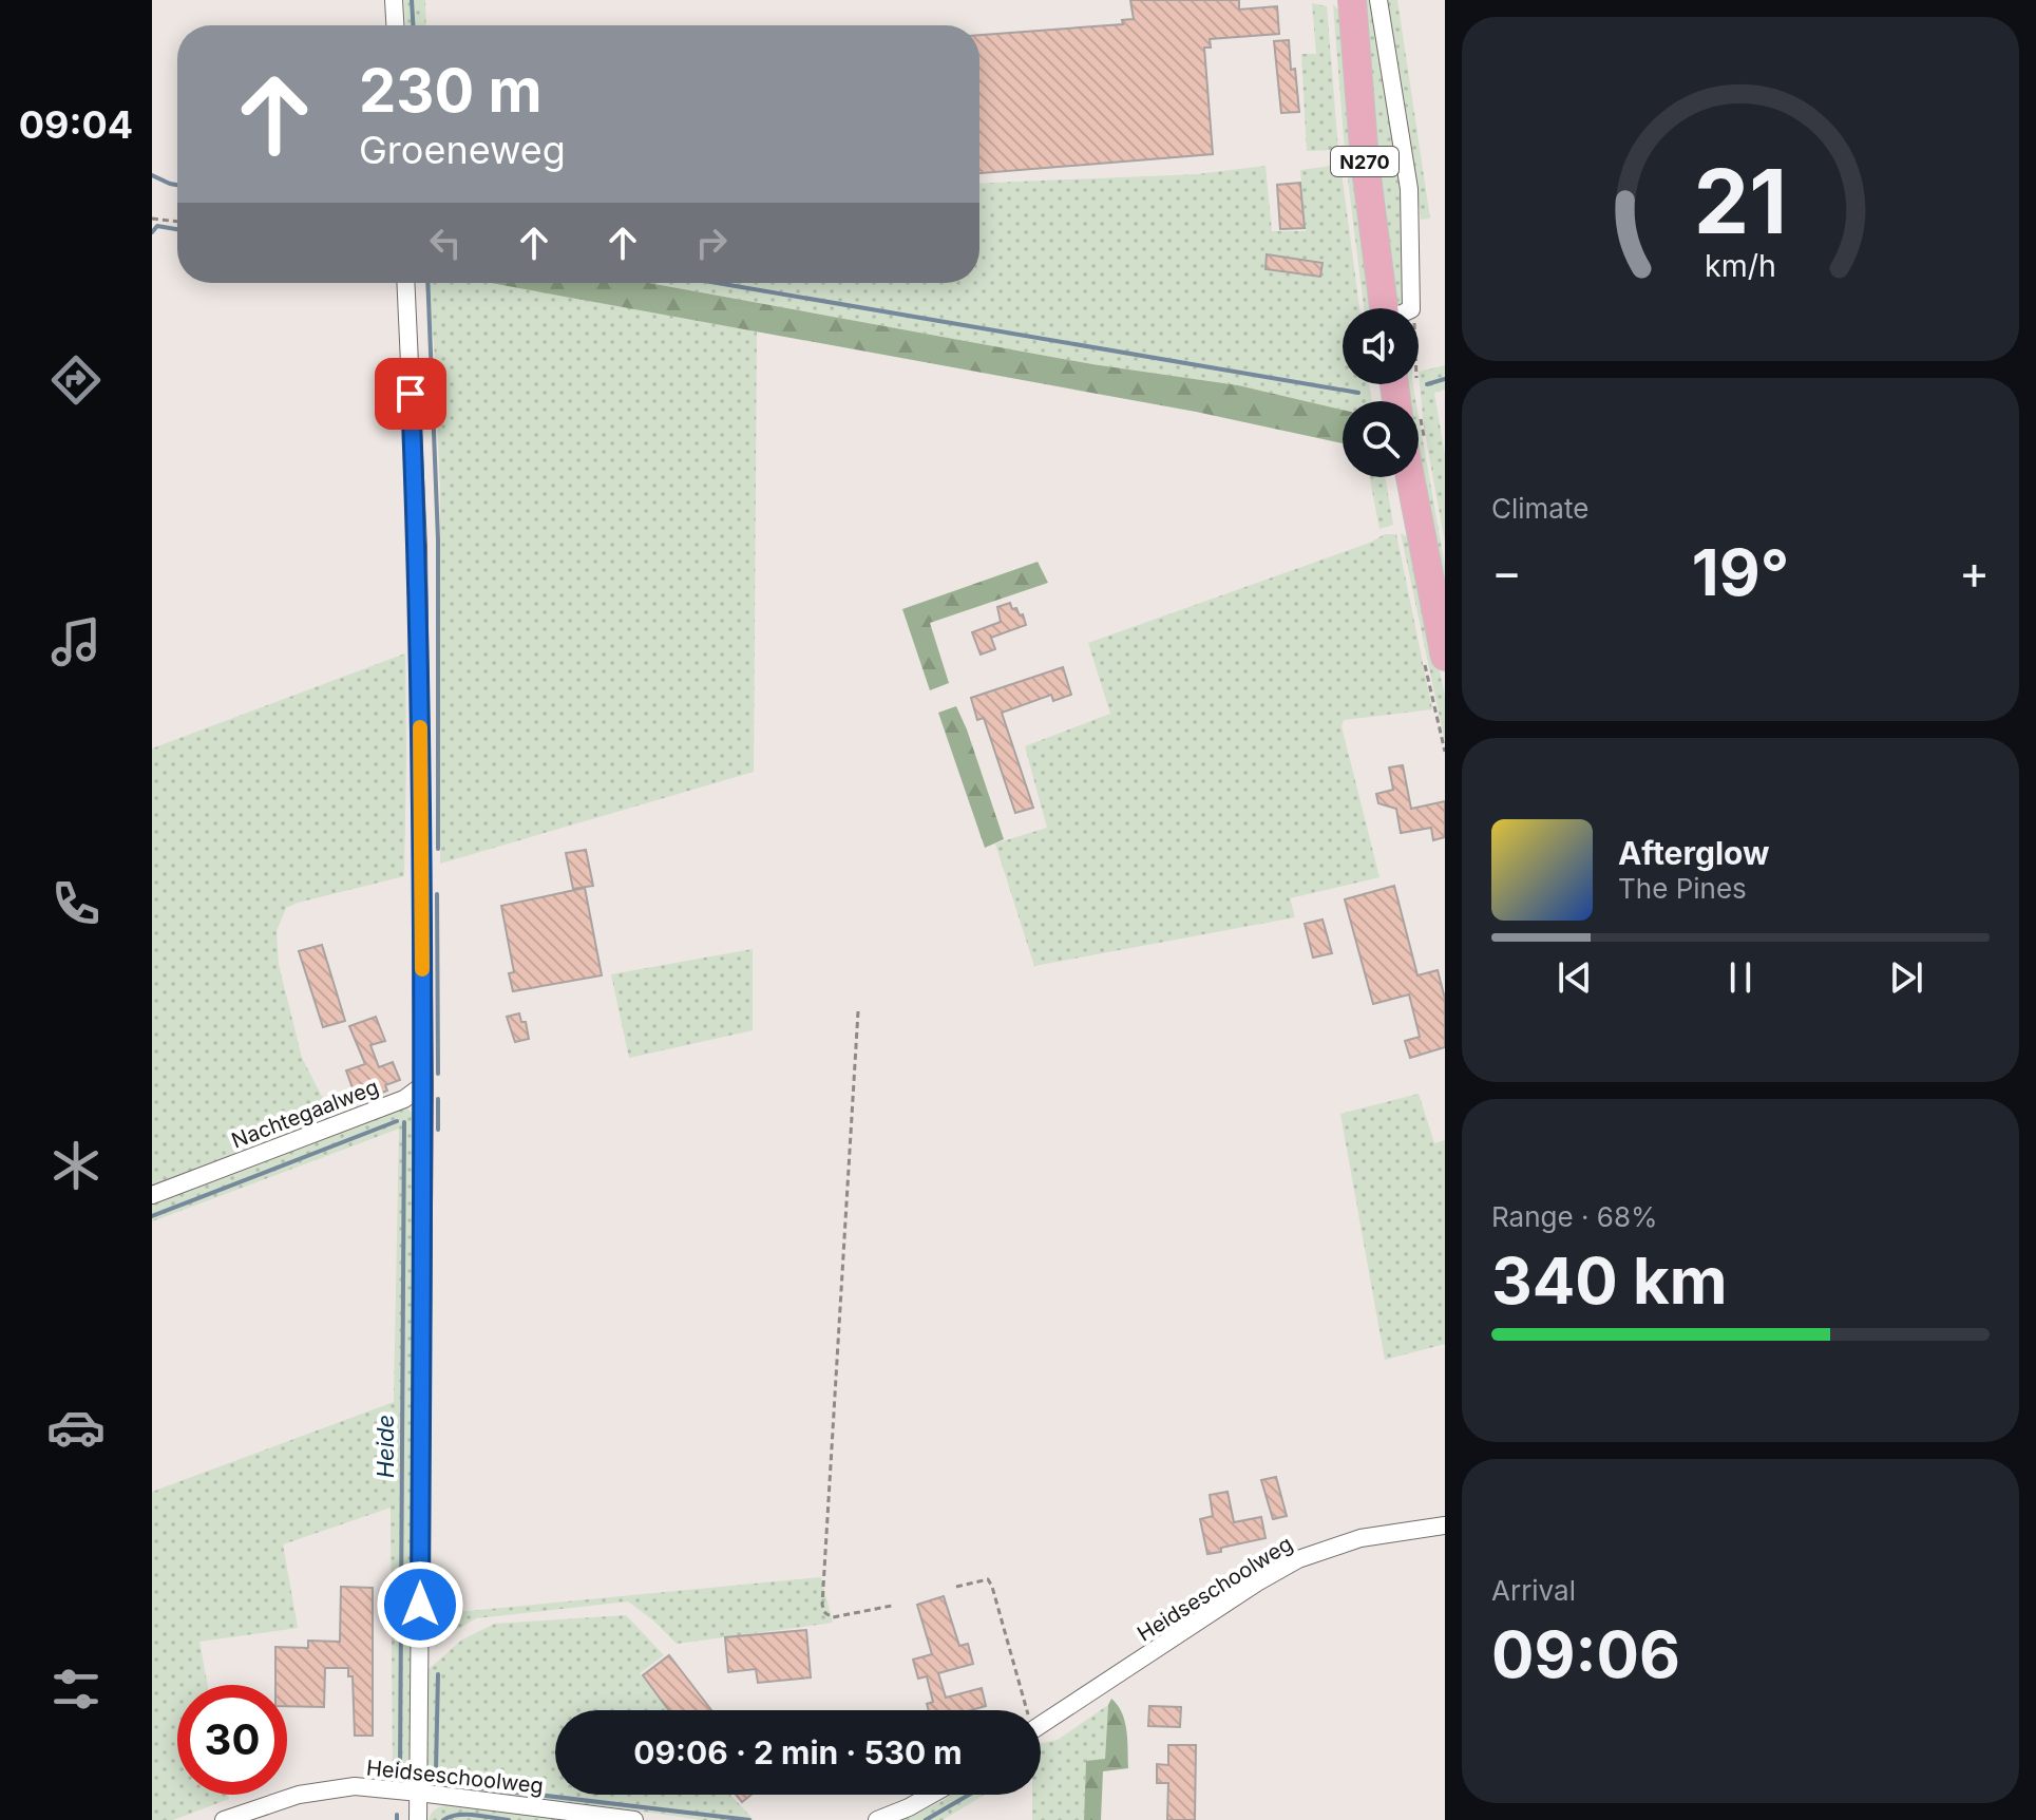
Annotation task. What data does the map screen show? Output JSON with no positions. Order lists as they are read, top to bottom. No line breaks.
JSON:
{"streets":{"main road":["N270"],"street":["Nachtegaalweg","Heidseschoolweg"]},"water":["Heide"],"page":{"tabs":"09:04","turn":["230 m","Groeneweg"],"tile":["Climate",["Range · 68%","340 km"],["Arrival","09:06"]],"heat":["−","19°","+"],"song":["Afterglow","The Pines"],"limit":"30","trip":"09:06 · 2 min · 530 m","gauge":["21","km/h"]}}
